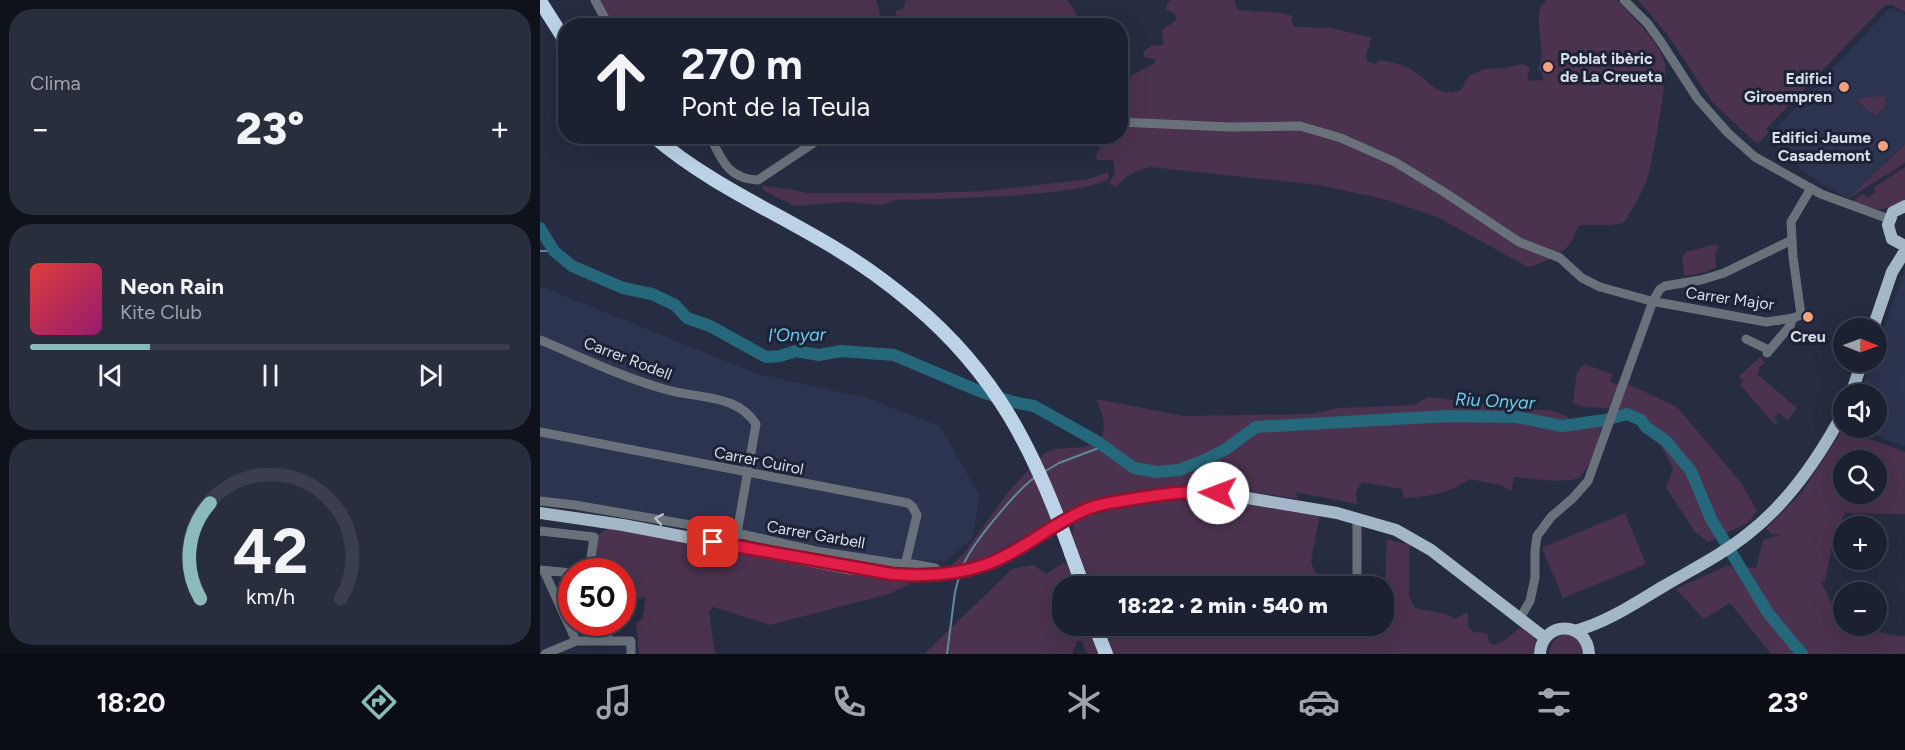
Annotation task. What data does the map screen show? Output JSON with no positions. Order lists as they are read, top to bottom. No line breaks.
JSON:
{"streets":{"street":["Carrer Major","Carrer Rodell","Carrer Cuirol","Carrer Garbell"]},"crossings":[["Carrer Rodell","Carrer Cuirol"],["Carrer Rodell","Carrer Garbell"],["Carrer Cuirol","Carrer Garbell"]],"one_way":["Carrer Garbell"],"water":["l'Onyar","Riu Onyar"],"places":["Poblat ibèric de La Creueta","Edifici Giroempren","Edifici Jaume Casademont","Creu"],"north":"right","page":{"tile":"Clima","turn":["270 m","Pont de la Teula"],"heat":["−","23°","+"],"song":["Neon Rain","Kite Club"],"map_buttons":["+","−"],"limit":"50","trip":"18:22 · 2 min · 540 m","tabs":["18:20","23°"],"gauge":["42","km/h"]}}
